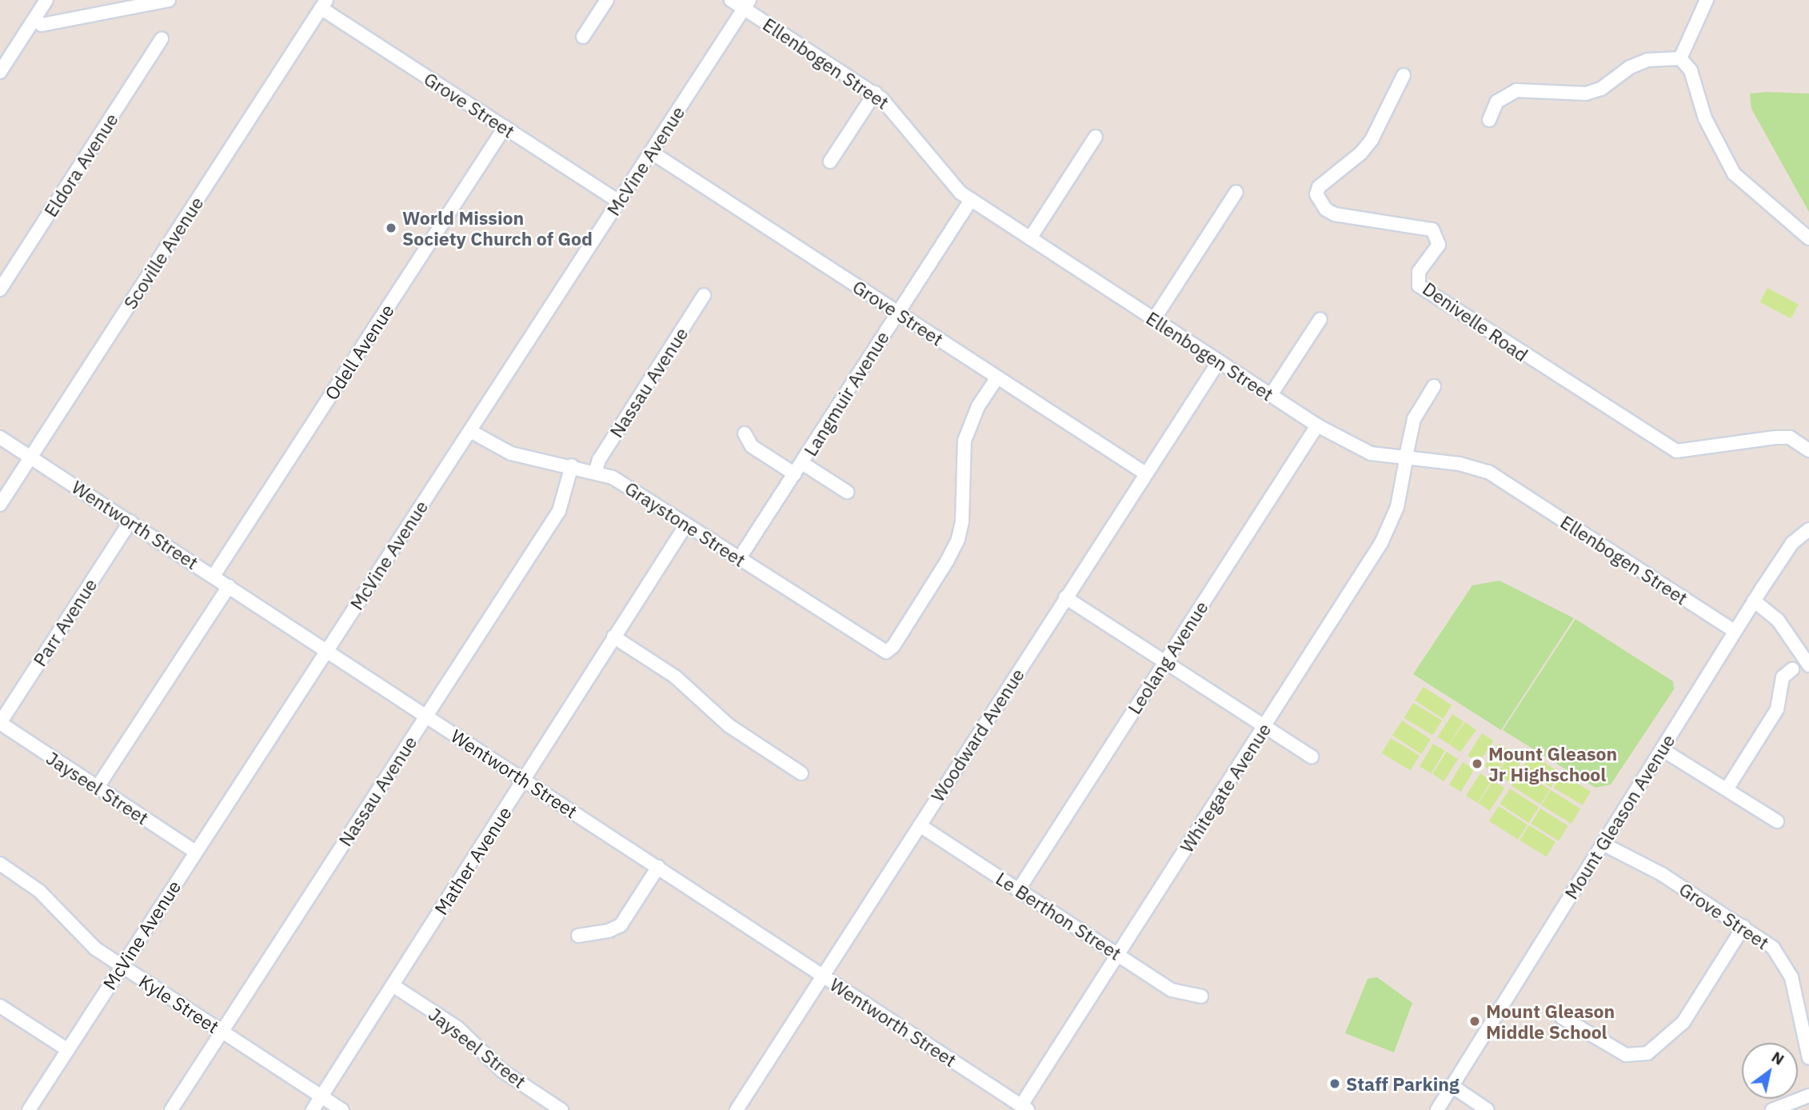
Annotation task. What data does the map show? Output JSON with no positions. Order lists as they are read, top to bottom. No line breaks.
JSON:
{"streets":{"street":["Ellenbogen Street","Grove Street","McVine Avenue","Eldora Avenue","Scoville Avenue","Denivelle Road","Odell Avenue","Nassau Avenue","Langmuir Avenue","Graystone Street","Wentworth Street","Parr Avenue","Leolang Avenue","Woodward Avenue","Jayseel Street","Whitegate Avenue","Mount Gleason Avenue","Mather Avenue","Le Berthon Street","Kyle Street"]},"crossings":[["Ellenbogen Street","McVine Avenue"],["Ellenbogen Street","Langmuir Avenue"],["Ellenbogen Street","Leolang Avenue"],["Ellenbogen Street","Woodward Avenue"],["Ellenbogen Street","Whitegate Avenue"],["Ellenbogen Street","Mount Gleason Avenue"],["Grove Street","McVine Avenue"],["Grove Street","Scoville Avenue"],["Grove Street","Odell Avenue"],["Grove Street","Langmuir Avenue"],["Grove Street","Graystone Street"],["Grove Street","Woodward Avenue"],["Grove Street","Mount Gleason Avenue"],["McVine Avenue","Graystone Street"],["McVine Avenue","Wentworth Street"],["McVine Avenue","Jayseel Street"],["McVine Avenue","Kyle Street"],["Scoville Avenue","Wentworth Street"],["Odell Avenue","Wentworth Street"],["Nassau Avenue","Graystone Street"],["Nassau Avenue","Wentworth Street"],["Nassau Avenue","Kyle Street"],["Langmuir Avenue","Graystone Street"],["Graystone Street","Mather Avenue"],["Wentworth Street","Parr Avenue"],["Wentworth Street","Woodward Avenue"],["Wentworth Street","Whitegate Avenue"],["Wentworth Street","Mather Avenue"],["Parr Avenue","Jayseel Street"],["Leolang Avenue","Le Berthon Street"],["Woodward Avenue","Le Berthon Street"],["Jayseel Street","Mather Avenue"],["Whitegate Avenue","Le Berthon Street"],["Mather Avenue","Kyle Street"]],"places":["World Mission Society Church of God","Mount Gleason Jr Highschool","Mount Gleason Middle School","Staff Parking"],"north":"top right"}
